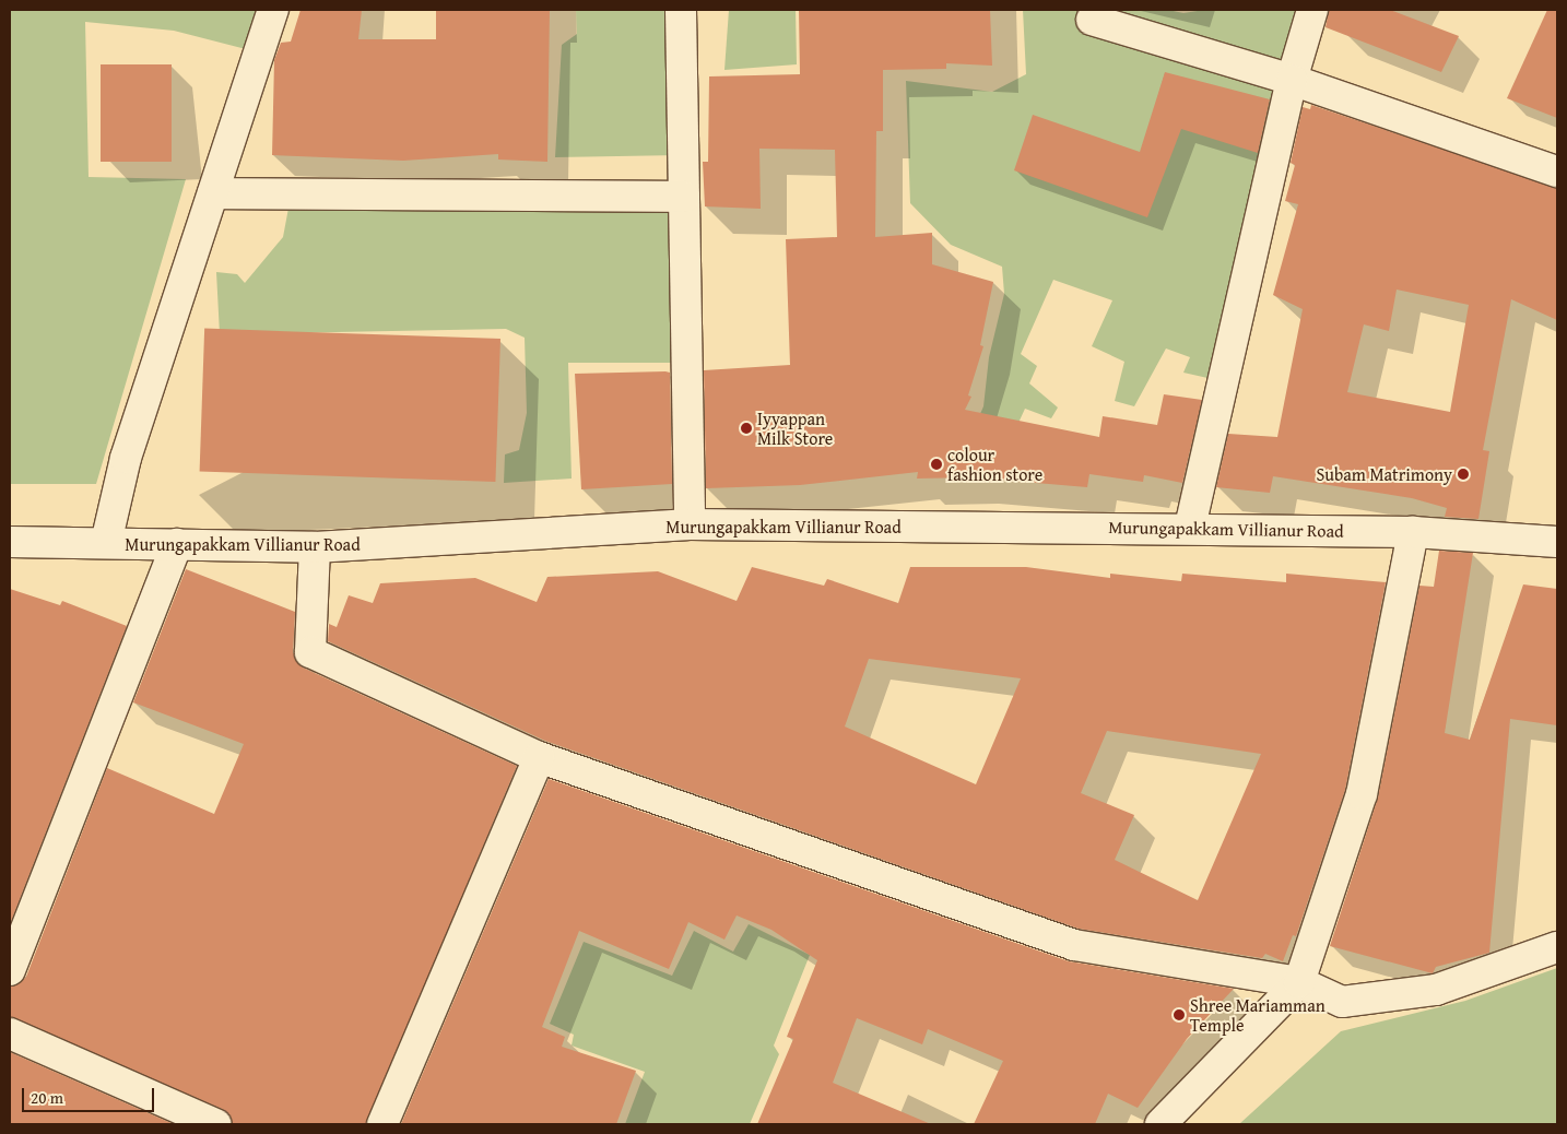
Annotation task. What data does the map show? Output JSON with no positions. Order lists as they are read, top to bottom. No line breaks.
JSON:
{"streets":{"street":["Murungapakkam Villianur Road"]},"places":["Iyyappan Milk Store","colour fashion store","Subam Matrimony","Shree Mariamman Temple"],"scale_bar":"20 m"}
